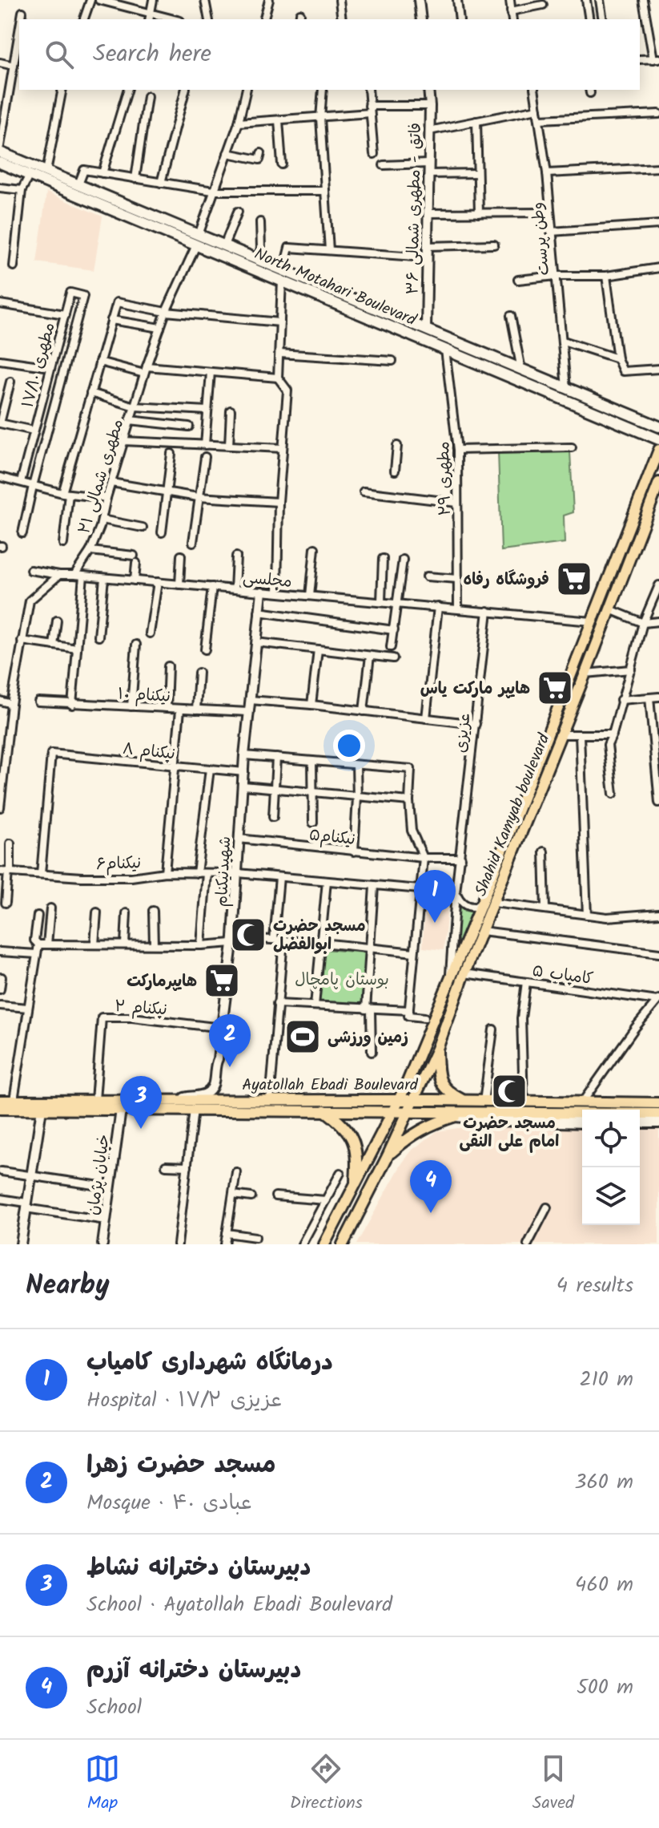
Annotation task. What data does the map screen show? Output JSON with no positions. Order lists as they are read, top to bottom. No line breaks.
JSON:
{"streets":{"main road":["North Motahari Boulevard","Shahid Kamyab boulevard","Ayatollah Ebadi Boulevard"],"street":["فاتق - مطهری شمالی ۳۶","وطن پرست","مطهری ۱۷/۱۰","مطهری شمالی ۲۱","مطهری ۲۹","مجلسی","نیکنام ۱۰","عزیزی","نیکنام ۸","نیکنام۵","نیکنام۶","شهیدنیکنام","کامیاب ۵","نیکنام ۲","خیابان پژمان"]},"crossings":[["فاتق - مطهری شمالی ۳۶","North Motahari Boulevard"],["وطن پرست","North Motahari Boulevard"],["North Motahari Boulevard","مطهری شمالی ۲۱"],["North Motahari Boulevard","مطهری ۲۹"],["مطهری شمالی ۲۱","مجلسی"],["مطهری ۲۹","مجلسی"],["مجلسی","عزیزی"],["مجلسی","Shahid Kamyab boulevard"],["مجلسی","شهیدنیکنام"],["نیکنام ۱۰","شهیدنیکنام"],["عزیزی","Shahid Kamyab boulevard"],["عزیزی","نیکنام۵"],["عزیزی","نیکنام۶"],["نیکنام ۸","نیکنام۶"],["نیکنام ۸","شهیدنیکنام"],["Shahid Kamyab boulevard","کامیاب ۵"],["Shahid Kamyab boulevard","Ayatollah Ebadi Boulevard"],["نیکنام۵","شهیدنیکنام"],["نیکنام۶","شهیدنیکنام"],["شهیدنیکنام","نیکنام ۲"],["نیکنام ۲","Ayatollah Ebadi Boulevard"],["Ayatollah Ebadi Boulevard","خیابان پژمان"]],"parks":["بوستان پامچال"],"places":{"supermarket":["فروشگاه رفاه","هایپر مارکت یاس","هایپرمارکت"],"mosque":["مسجد حضرت ابوالفضل","مسجد حضرت امام علی النقی"],"sports":["زمین ورزشی"]},"page":{"search":"Search here","pins":["1","2","3","4"],"heading":["Nearby","4 results"],"list":[{"mark":"1","name":"درمانگاه شهرداری کامیاب","note":"Hospital · عزیزی ۱۷/۲","value":"210 m"},{"mark":"2","name":"مسجد حضرت زهرا","note":"Mosque · عبادی ۴۰","value":"360 m"},{"mark":"3","name":"دبیرستان دخترانه نشاط","note":"School · Ayatollah Ebadi Boulevard","value":"460 m"},{"mark":"4","name":"دبیرستان دخترانه آزرم","note":"School","value":"500 m"}],"nav":["Map","Directions","Saved"]}}
